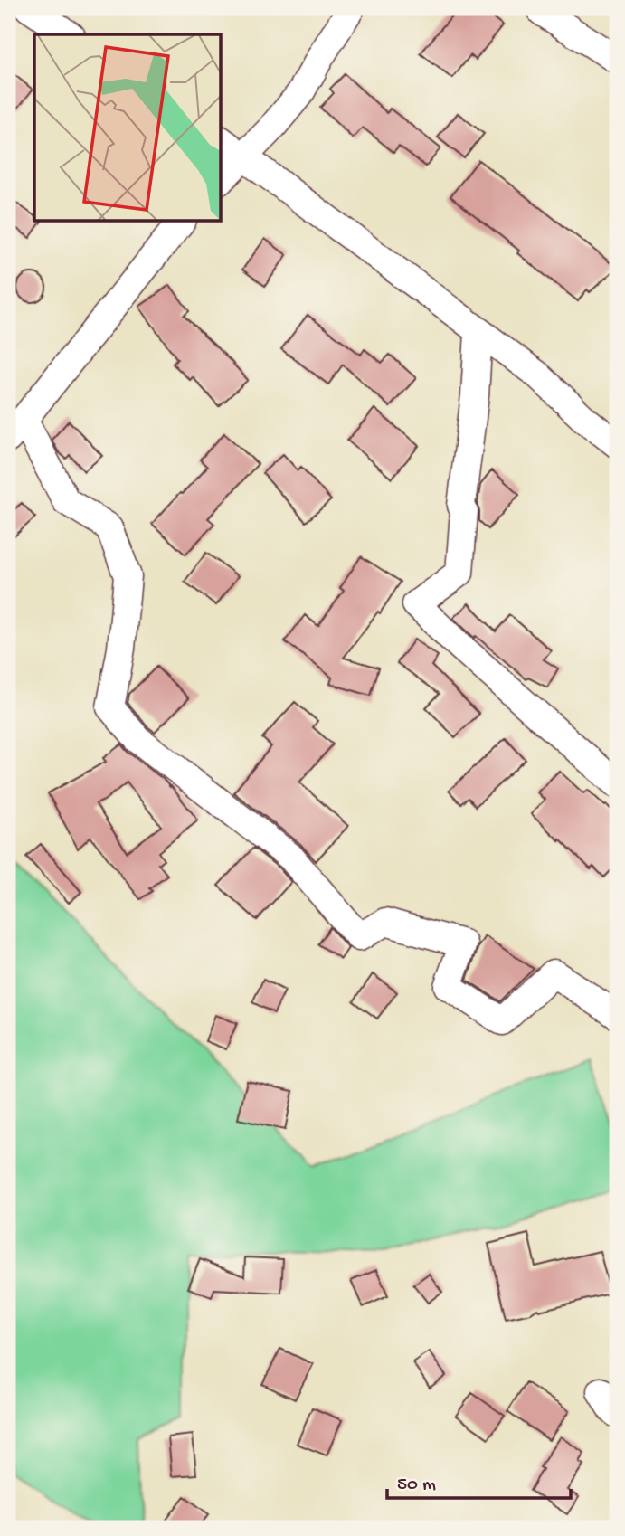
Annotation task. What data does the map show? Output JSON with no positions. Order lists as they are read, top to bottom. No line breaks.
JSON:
{"scale_bar":"50 m"}
